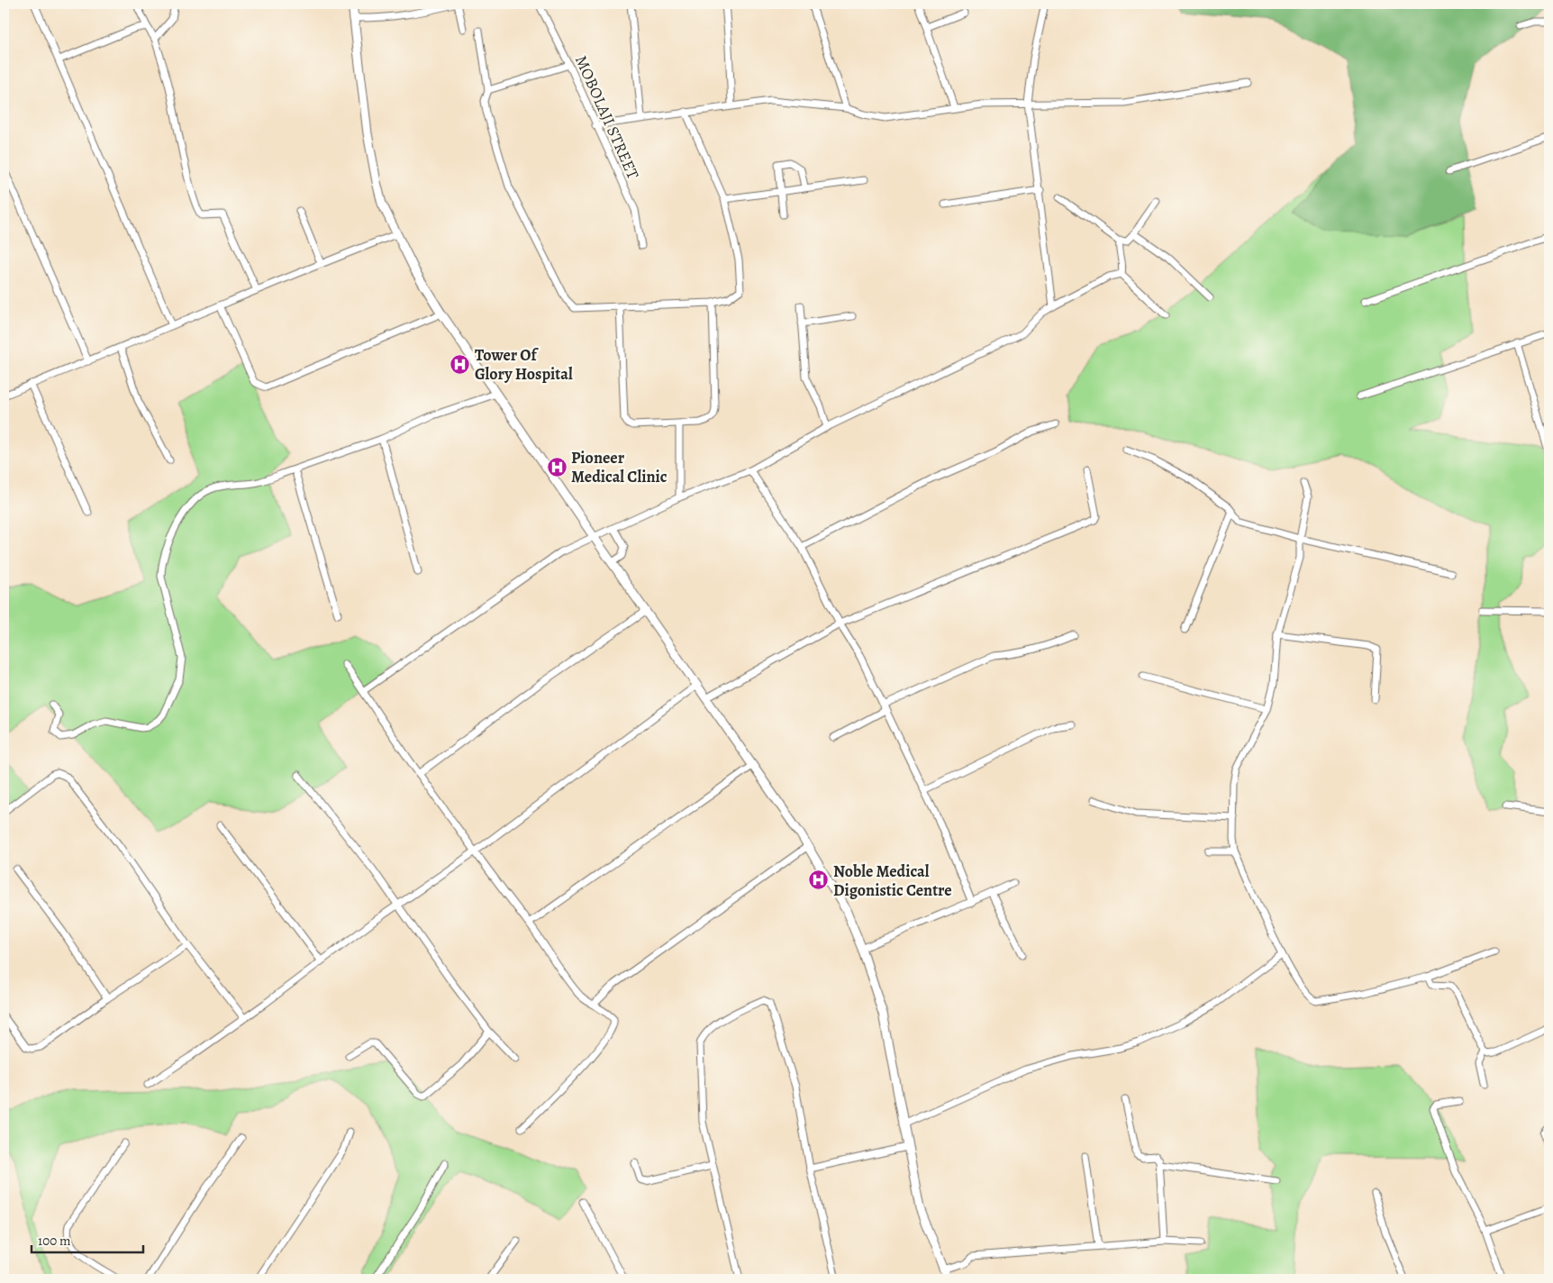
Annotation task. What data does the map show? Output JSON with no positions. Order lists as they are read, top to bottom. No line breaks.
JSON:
{"streets":{"street":["MOBOLAJI STREET"]},"places":{"hospital":["Tower Of Glory Hospital","Pioneer Medical Clinic","Noble Medical Digonistic Centre"]},"scale_bar":"100 m"}
